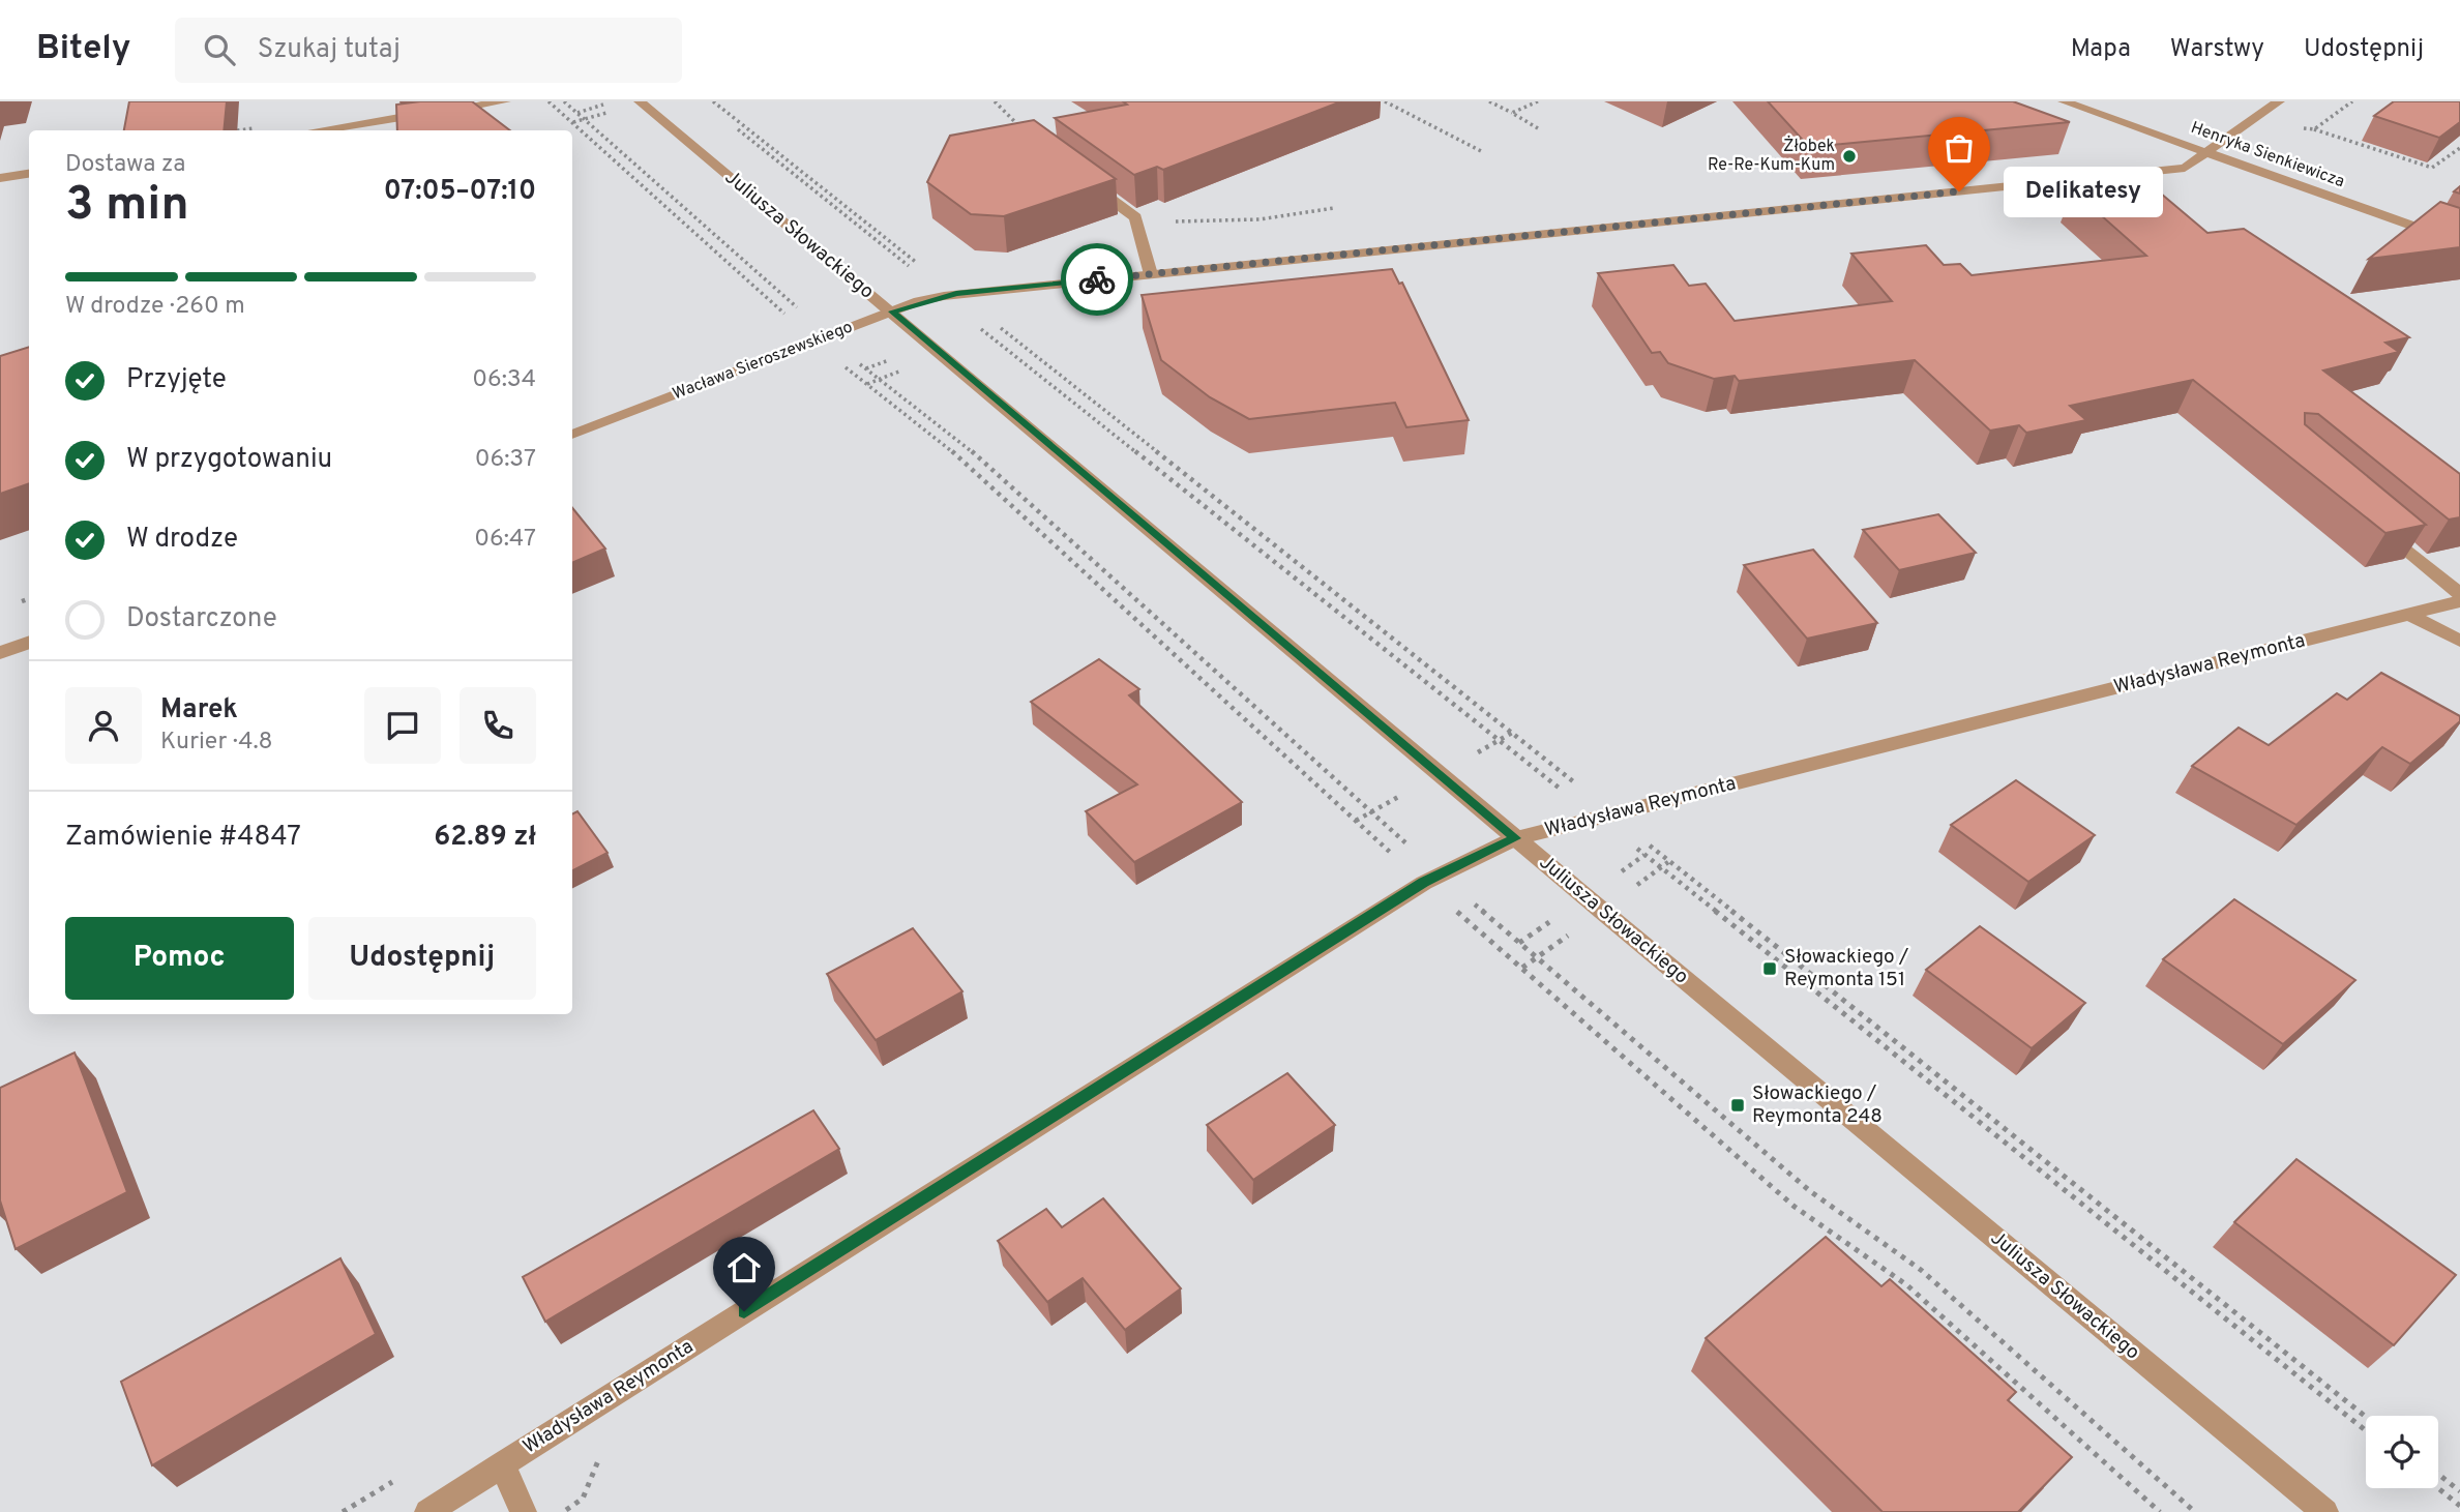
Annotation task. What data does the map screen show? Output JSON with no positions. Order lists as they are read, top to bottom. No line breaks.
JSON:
{"streets":{"street":["Henryka Sienkiewicza","Juliusza Słowackiego","Wacława Sieroszewskiego","Władysława Reymonta"]},"crossings":[["Henryka Sienkiewicza","Wacława Sieroszewskiego"],["Juliusza Słowackiego","Wacława Sieroszewskiego"],["Juliusza Słowackiego","Władysława Reymonta"]],"places":{"other":["Żłobek Re-Re-Kum-Kum","Delikatesy"],"transit":["Słowackiego / Reymonta 151","Słowackiego / Reymonta 248"]},"page":{"header":"Bitely","search":"Szukaj tutaj","nav":["Mapa","Warstwy","Udostępnij"],"heading":["3 min","Dostawa za","07:05–07:10"],"panel":["Marek","Kurier · 4.8","Zamówienie #4847","62.89 zł"],"bubble":"Delikatesy","bar":"W drodze · 260 m","list":[["Przyjęte","06:34"],["W przygotowaniu","06:37"],["W drodze","06:47"],"Dostarczone"],"buttons":["Pomoc","Udostępnij"]}}
